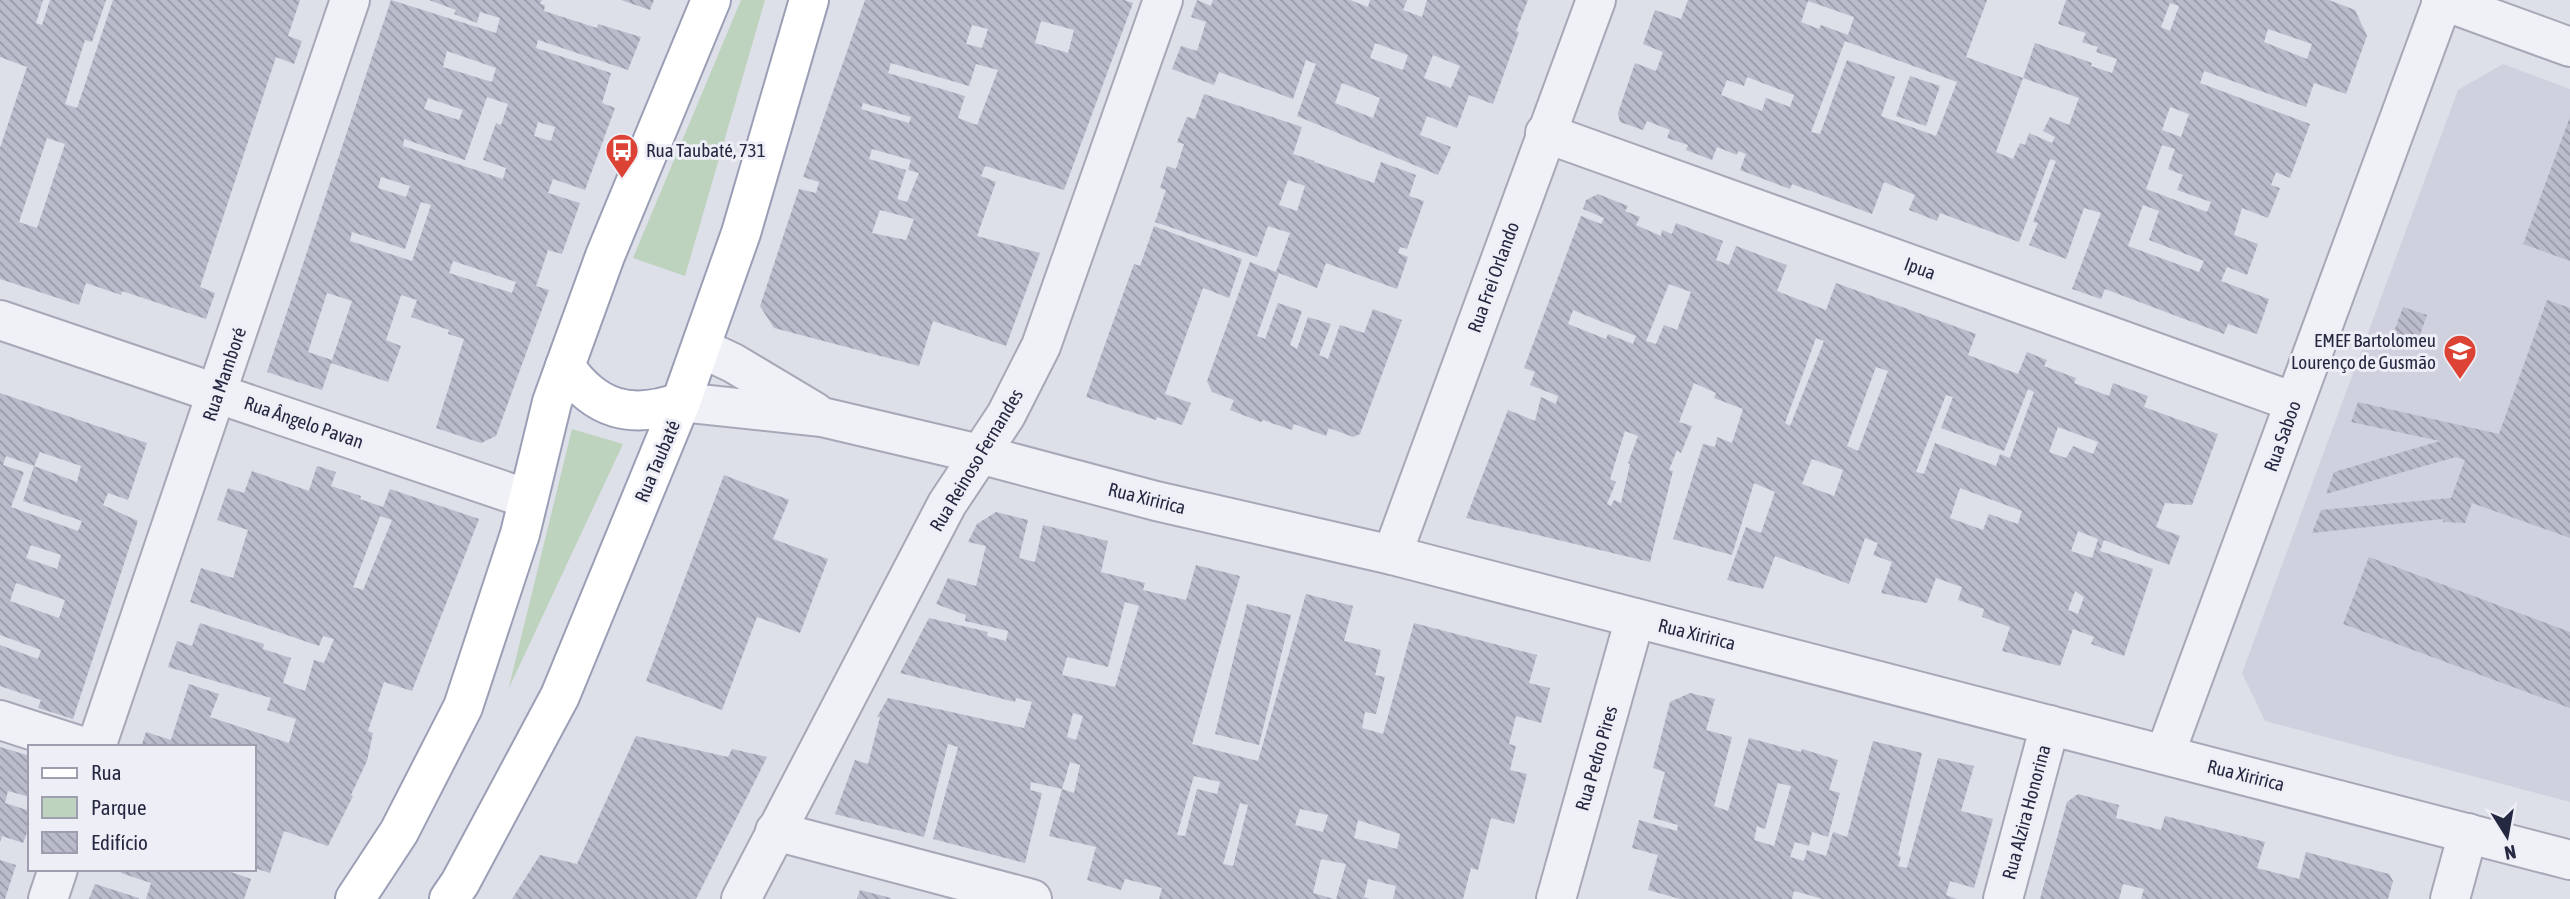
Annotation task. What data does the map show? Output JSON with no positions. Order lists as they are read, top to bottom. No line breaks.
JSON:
{"streets":{"main road":["Rua Taubaté"],"street":["Ipua","Rua Frei Orlando","Rua Mamboré","Rua Ângelo Pavan","Rua Saboo","Rua Reinoso Fernandes","Rua Xiririca","Rua Pedro Pires","Rua Alzira Honorina"]},"crossings":[["Ipua","Rua Frei Orlando"],["Ipua","Rua Saboo"],["Rua Frei Orlando","Rua Xiririca"],["Rua Mamboré","Rua Ângelo Pavan"],["Rua Saboo","Rua Xiririca"],["Rua Reinoso Fernandes","Rua Xiririca"],["Rua Taubaté","Rua Xiririca"],["Rua Xiririca","Rua Pedro Pires"],["Rua Xiririca","Rua Alzira Honorina"]],"places":{"bus stop":["Rua Taubaté, 731"],"school or university":["EMEF Bartolomeu Lourenço de Gusmão"]},"legend":["Rua","Parque","Edifício"],"north":"bottom"}
